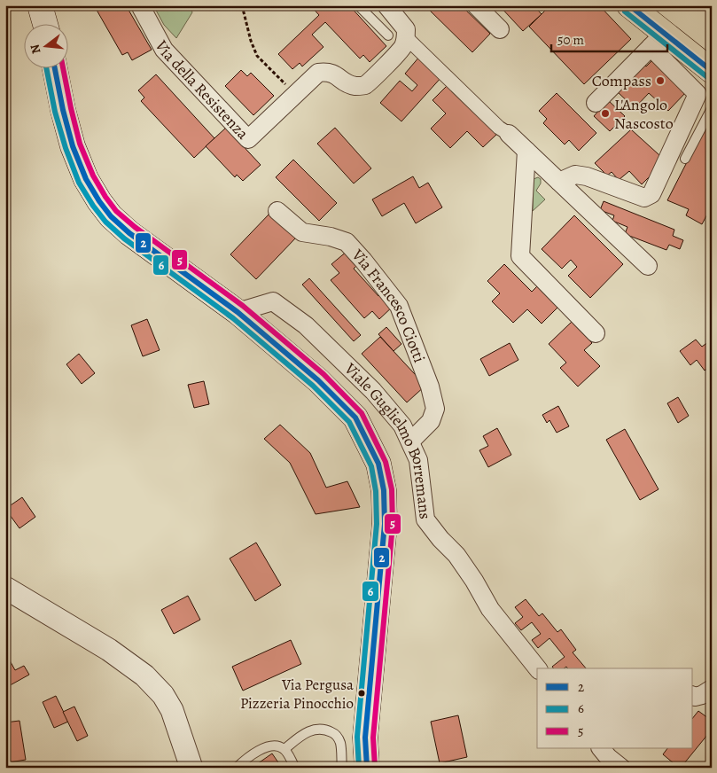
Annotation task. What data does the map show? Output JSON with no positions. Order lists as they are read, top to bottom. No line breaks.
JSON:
{"streets":{"street":["Via della Resistenza","Via Francesco Ciotti","Viale Guglielmo Borremans"]},"crossings":[["Via Francesco Ciotti","Viale Guglielmo Borremans"]],"places":["Compass","L'Angolo Nascosto","Via Pergusa Pizzeria Pinocchio"],"lines":["transit line 2","transit line 6","transit line 5"],"legend":["2","6","5"],"scale_bar":"50 m","north":"left"}
